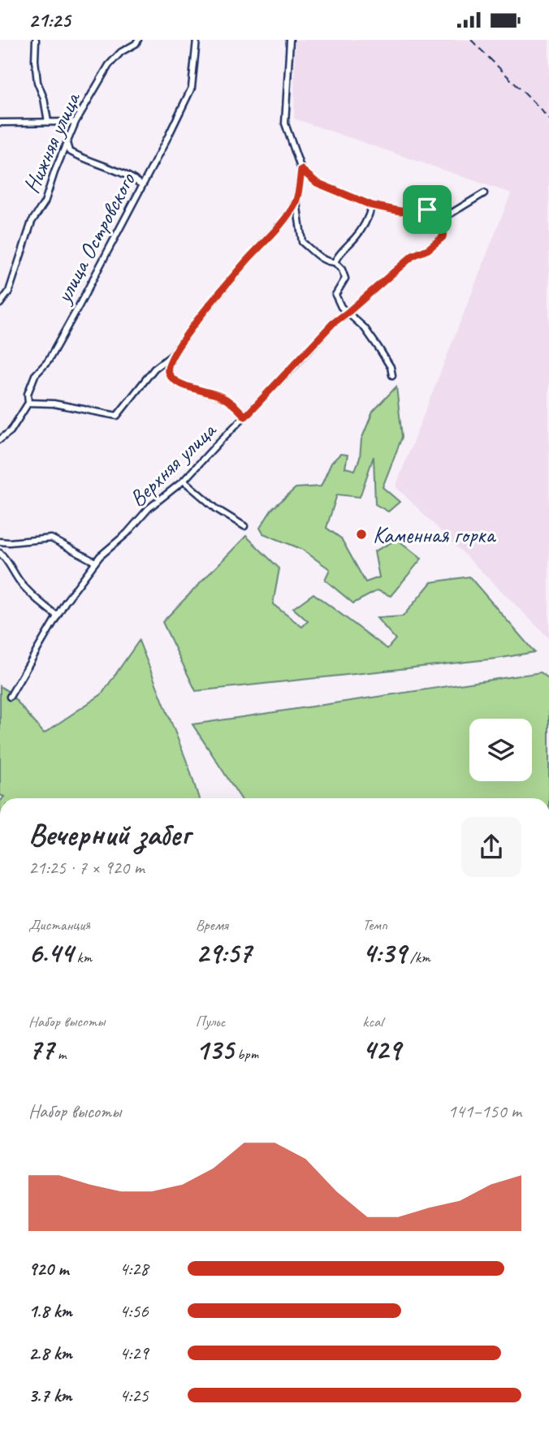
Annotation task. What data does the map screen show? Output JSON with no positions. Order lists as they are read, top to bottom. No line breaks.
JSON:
{"streets":{"street":["Нижняя улица","улица Островского","Верхняя улица"]},"places":["Каменная горка"],"page":{"status":"21:25","heading":["Вечерний забег","21:25 · 7 × 920 m"],"stats":[["Дистанция","6.44 km"],["Время","29:57"],["Темп","4:39 /km"],["Набор высоты","77 m"],["Пульс","135 bpm"],["kcal","429"]],"chart":["Набор высоты","141–150 m"],"list":[{"name":"920 m","note":"4:28"},{"name":"1.8 km","note":"4:56"},{"name":"2.8 km","note":"4:29"},{"name":"3.7 km","note":"4:25"}]}}
